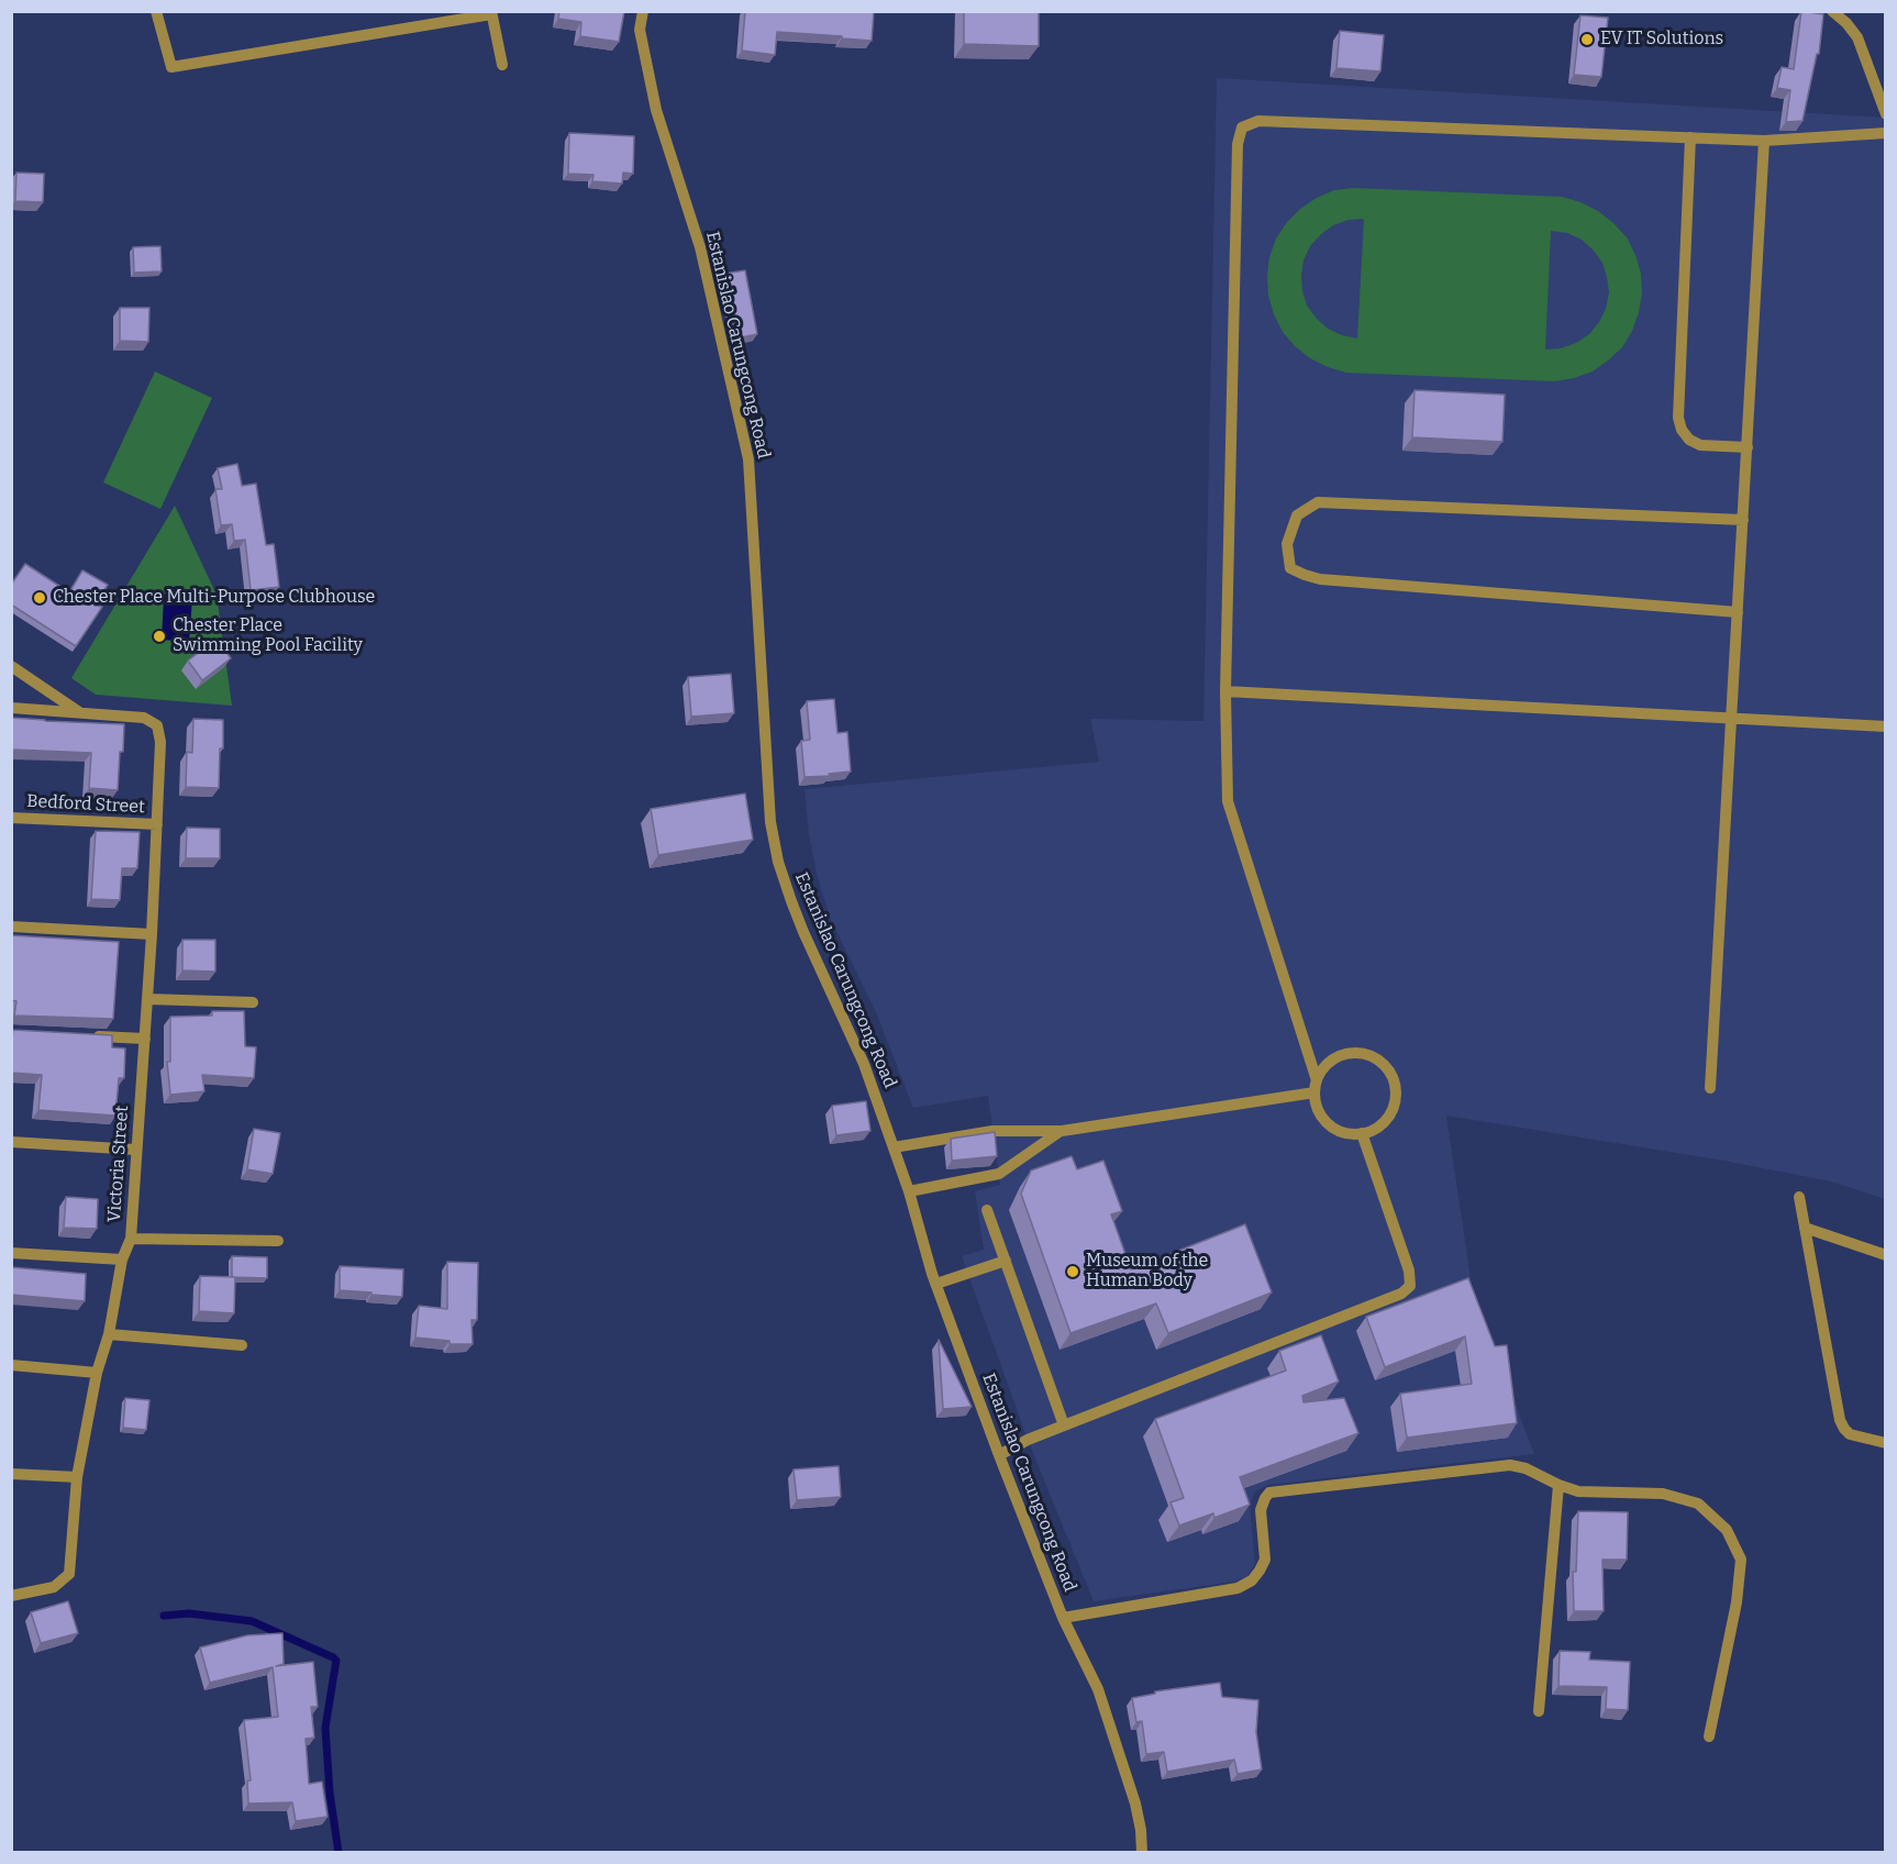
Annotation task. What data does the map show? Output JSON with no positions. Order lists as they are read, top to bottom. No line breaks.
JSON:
{"streets":{"street":["Estanislao Carungcong Road","Bedford Street","Victoria Street"]},"crossings":[["Bedford Street","Victoria Street"]],"places":["EV IT Solutions","Chester Place Multi-Purpose Clubhouse","Chester Place Swimming Pool Facility","Museum of the Human Body"]}
